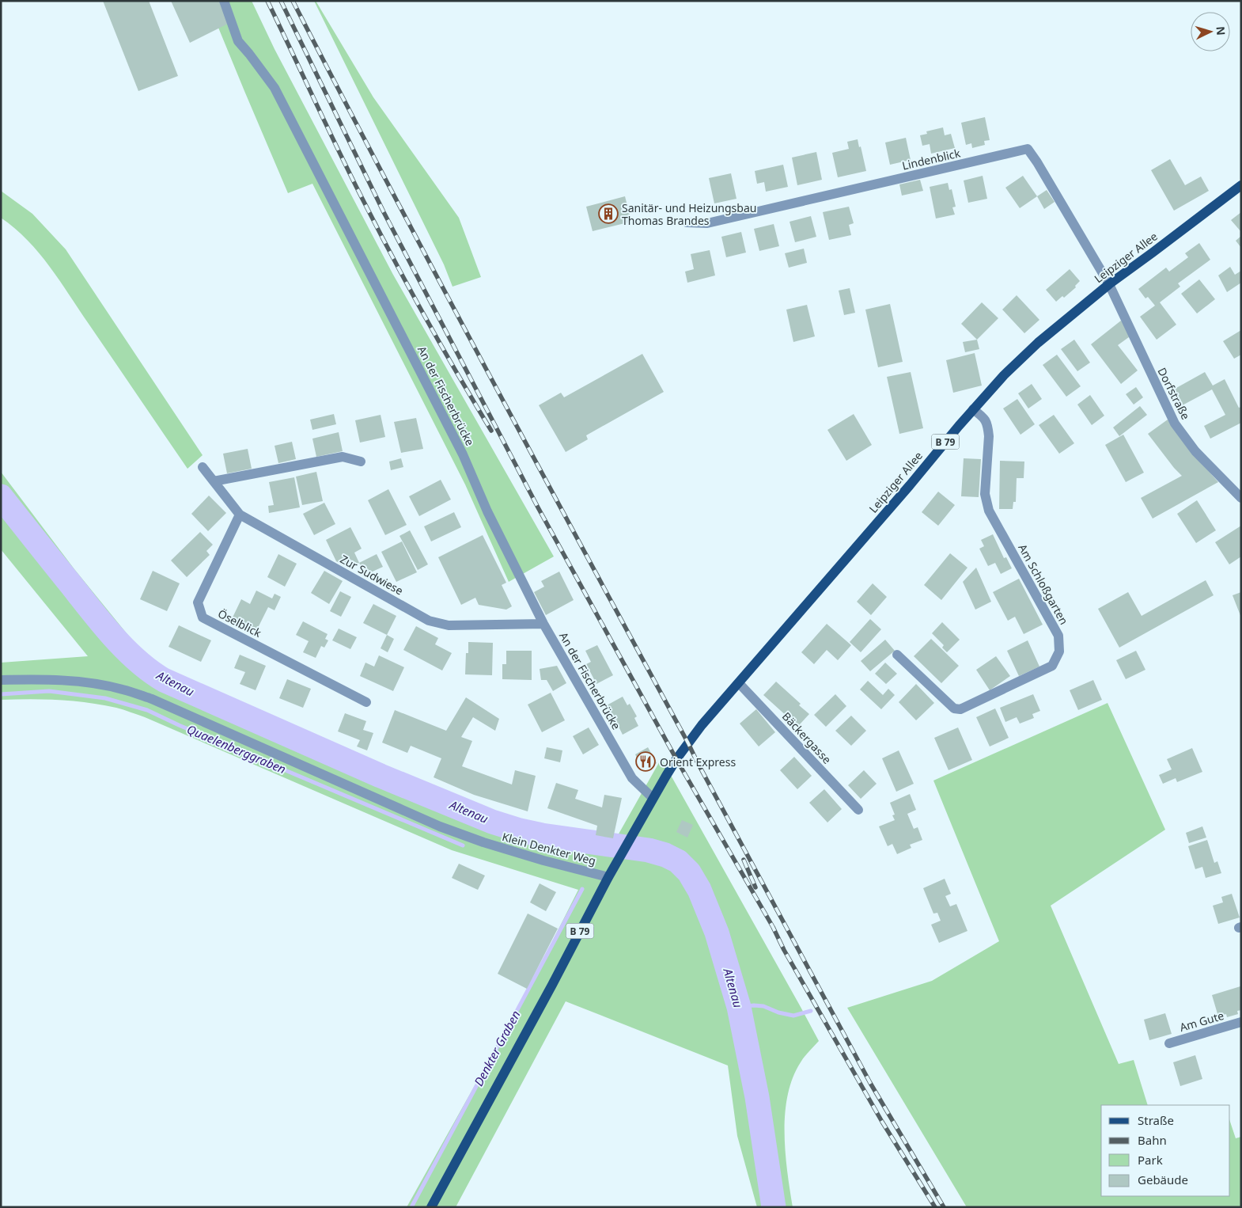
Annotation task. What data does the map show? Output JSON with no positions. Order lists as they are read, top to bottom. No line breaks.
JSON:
{"streets":{"main road":["Leipziger Allee","B 79"],"street":["Lindenblick","Dorfstraße","An der Fischerbrücke","Zur Sudwiese","Am Schloßgarten","Öselblick","Bäckergasse","Klein Denkter Weg","Am Gute"]},"crossings":[["Lindenblick","Leipziger Allee"],["Lindenblick","Dorfstraße"],["Leipziger Allee","Dorfstraße"],["Leipziger Allee","An der Fischerbrücke"],["Leipziger Allee","B 79"],["Leipziger Allee","Am Schloßgarten"],["Leipziger Allee","Bäckergasse"],["Leipziger Allee","Klein Denkter Weg"],["An der Fischerbrücke","Zur Sudwiese"],["B 79","Klein Denkter Weg"],["Zur Sudwiese","Öselblick"]],"water":["Altenau","Quaelenberggraben","Denkter Graben"],"places":{"building":["Sanitär- und Heizungsbau Thomas Brandes"],"restaurant":["Orient Express"]},"legend":["Straße","Bahn","Park","Gebäude"],"north":"right"}
